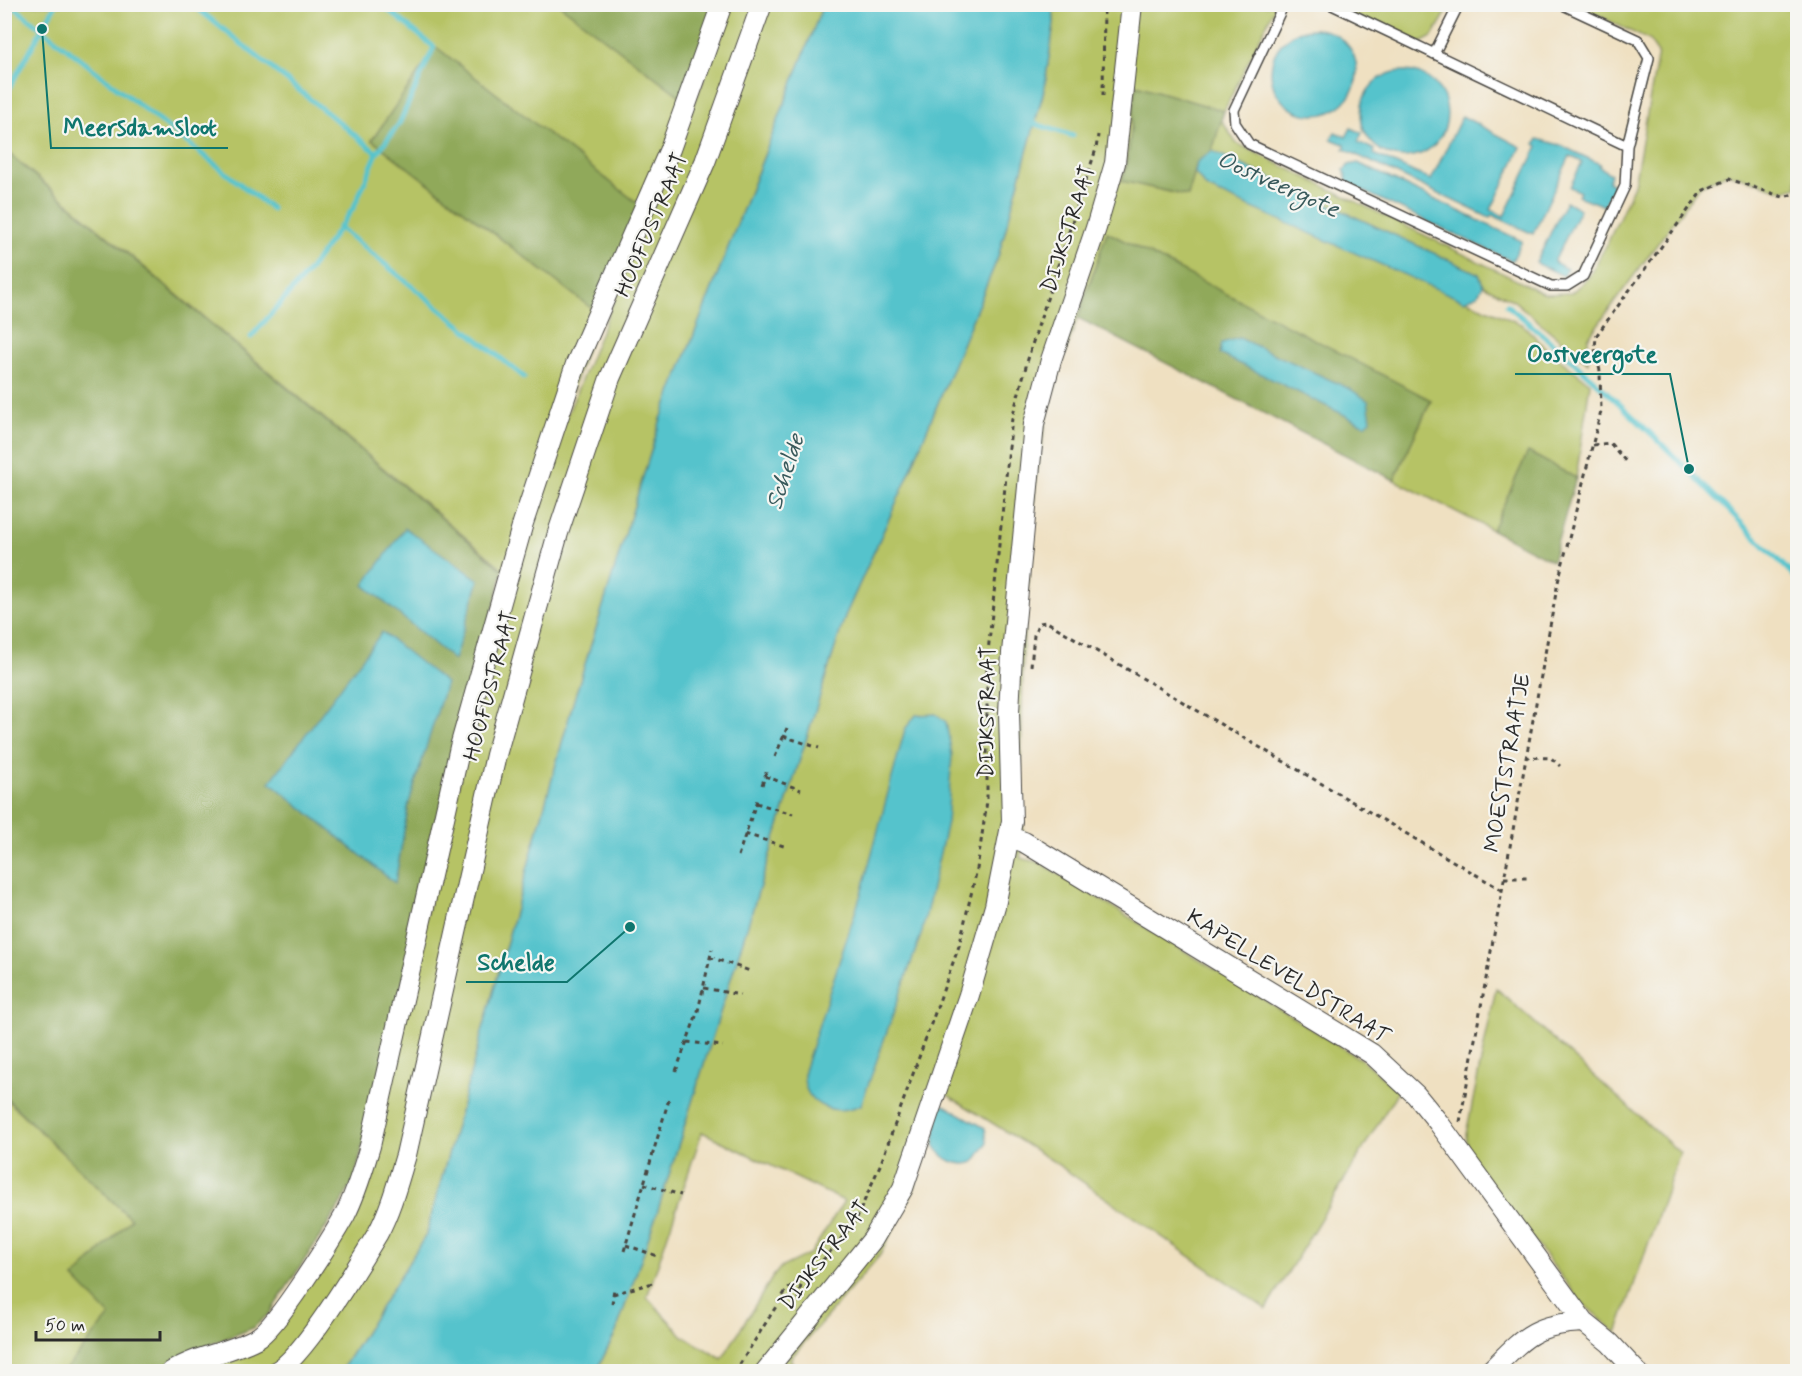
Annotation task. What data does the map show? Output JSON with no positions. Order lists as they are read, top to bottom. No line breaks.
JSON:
{"streets":{"street":["HOOFDSTRAAT","DIJKSTRAAT","KAPELLEVELDSTRAAT"],"path":["MOESTSTRAATJE"]},"crossings":[["DIJKSTRAAT","KAPELLEVELDSTRAAT"],["MOESTSTRAATJE","KAPELLEVELDSTRAAT"]],"water":["Oostveergote","Schelde"],"places":["Meersdamsloot","Oostveergote","Schelde"],"scale_bar":"50 m"}
